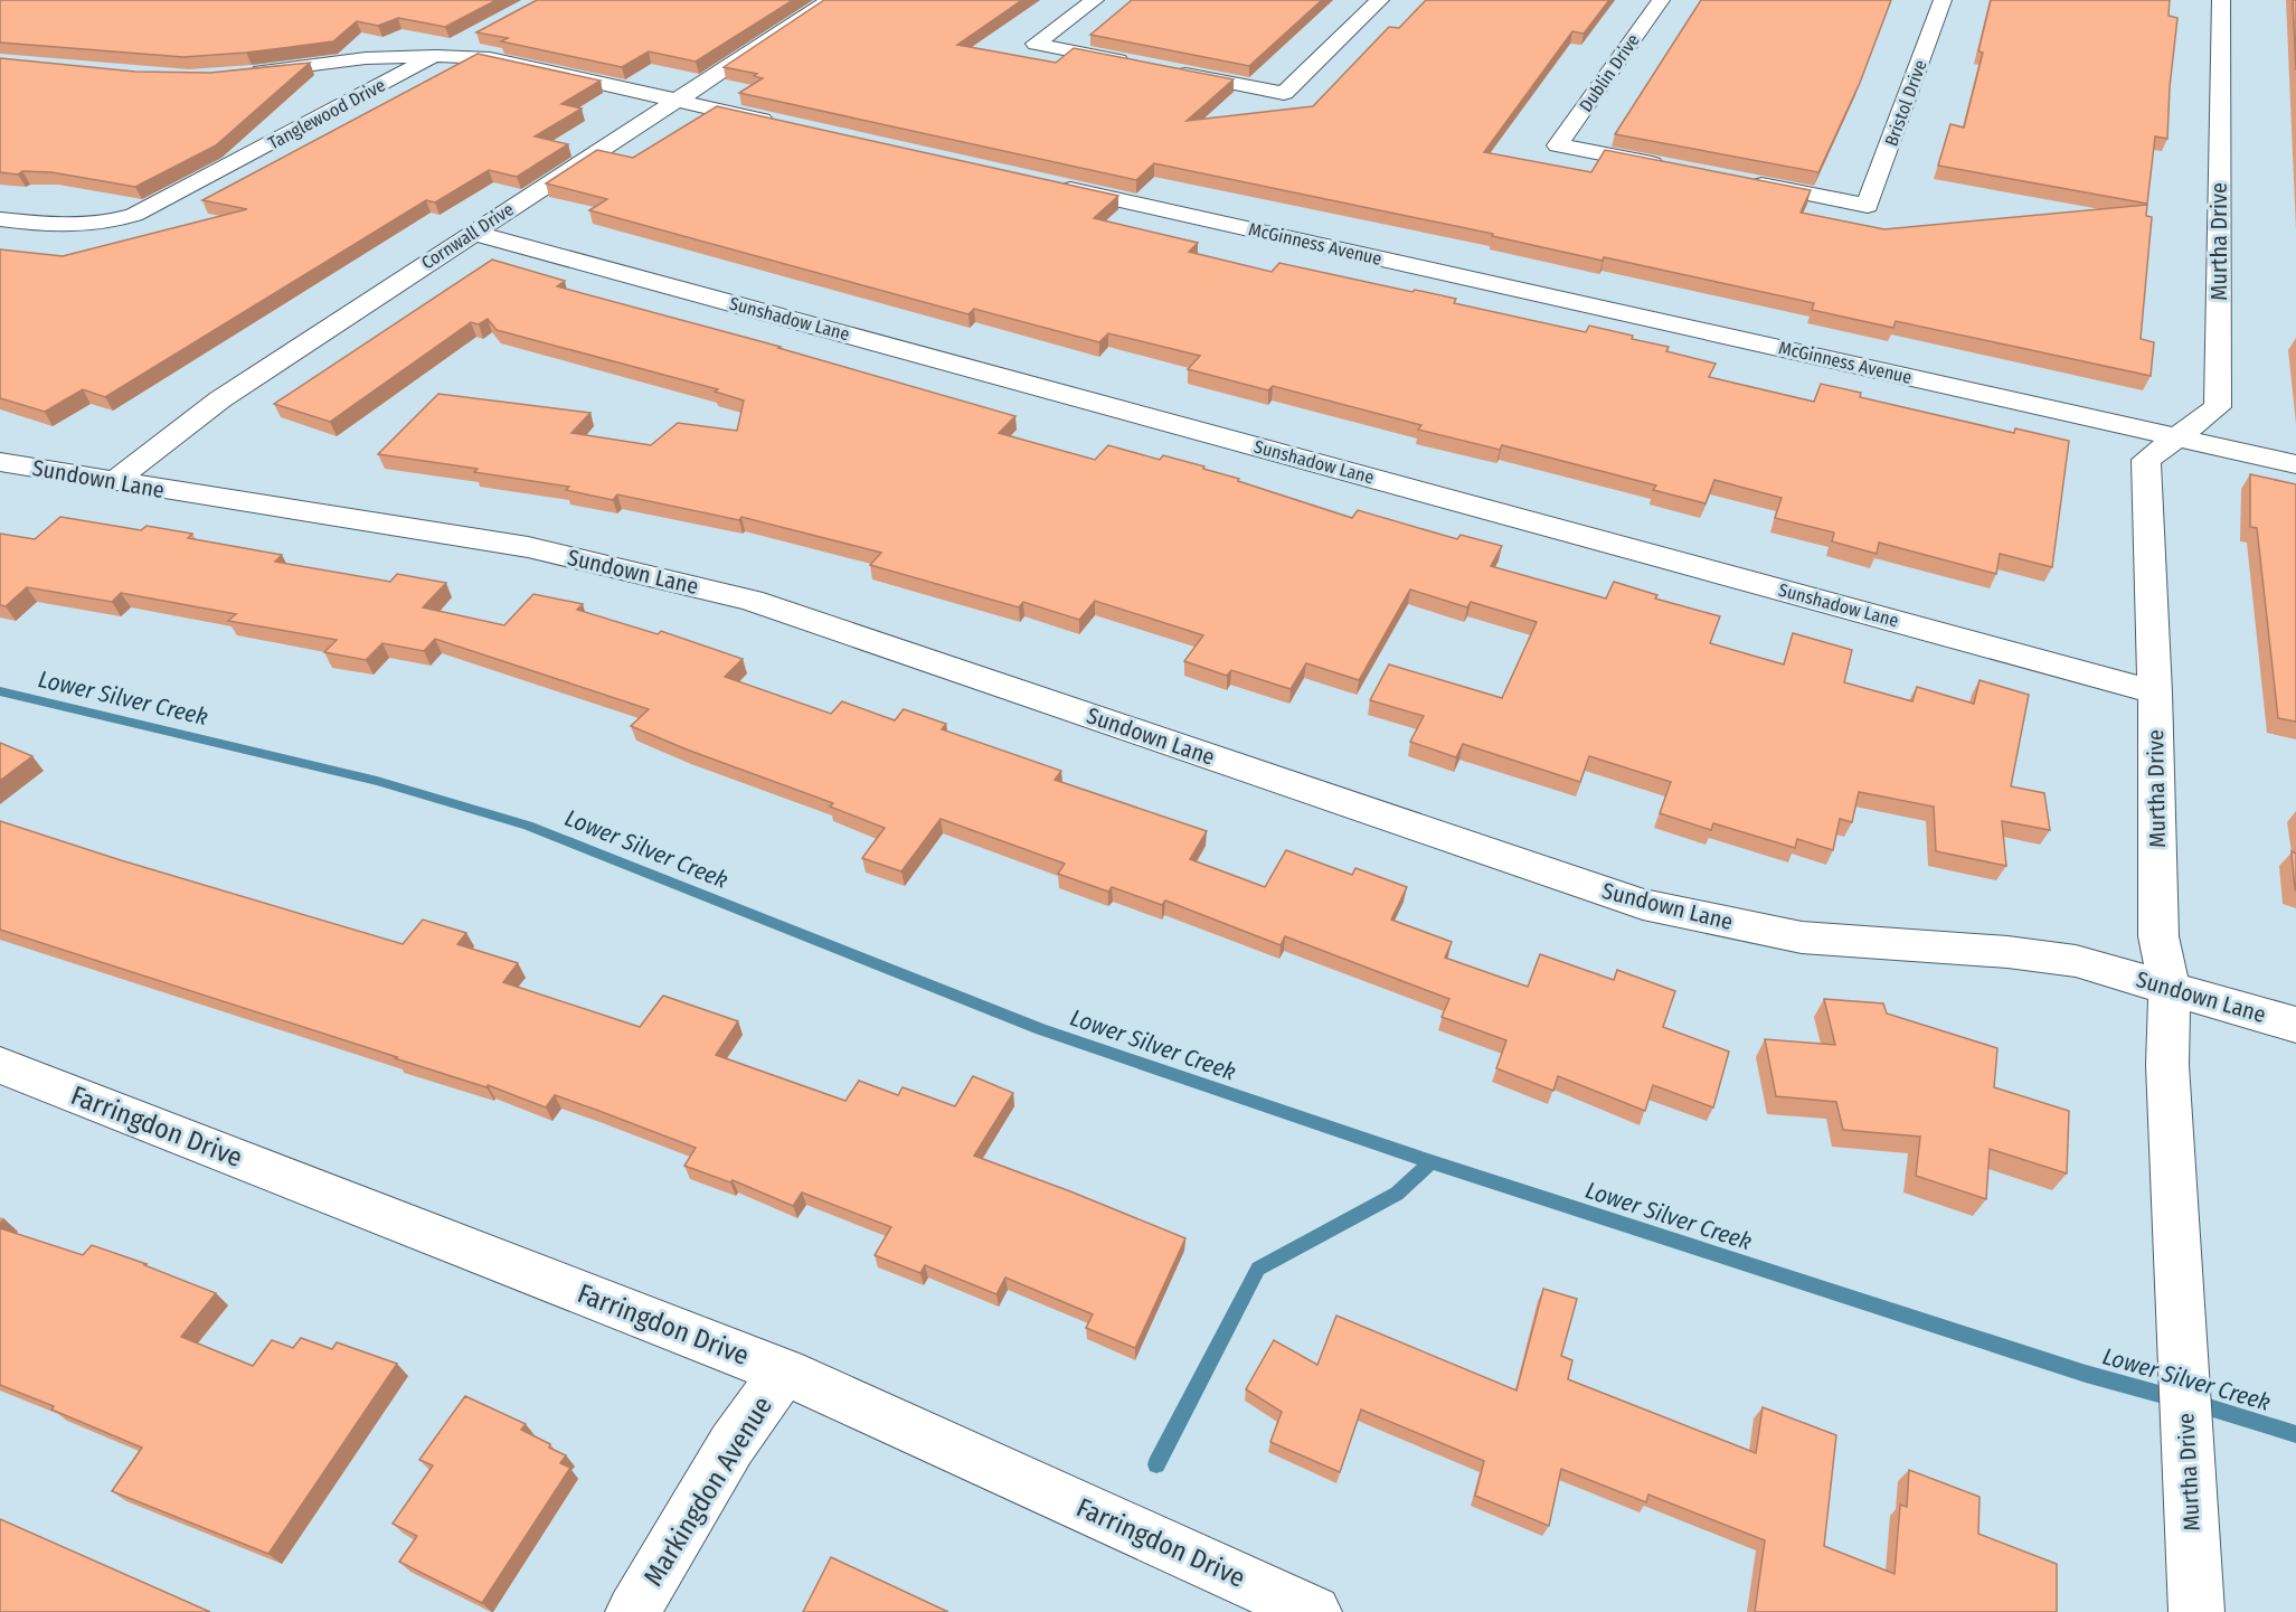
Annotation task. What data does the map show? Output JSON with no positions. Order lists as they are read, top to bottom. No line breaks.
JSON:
{"streets":{"street":["Dublin Drive","Bristol Drive","Tanglewood Drive","Cornwall Drive","Murtha Drive","McGinness Avenue","Sunshadow Lane","Sundown Lane","Farringdon Drive","Markingdon Avenue"]},"crossings":[["Cornwall Drive","Sunshadow Lane"],["Cornwall Drive","Sundown Lane"],["Murtha Drive","McGinness Avenue"],["Murtha Drive","Sunshadow Lane"],["Murtha Drive","Sundown Lane"],["Farringdon Drive","Markingdon Avenue"]],"water":["Lower Silver Creek"]}
